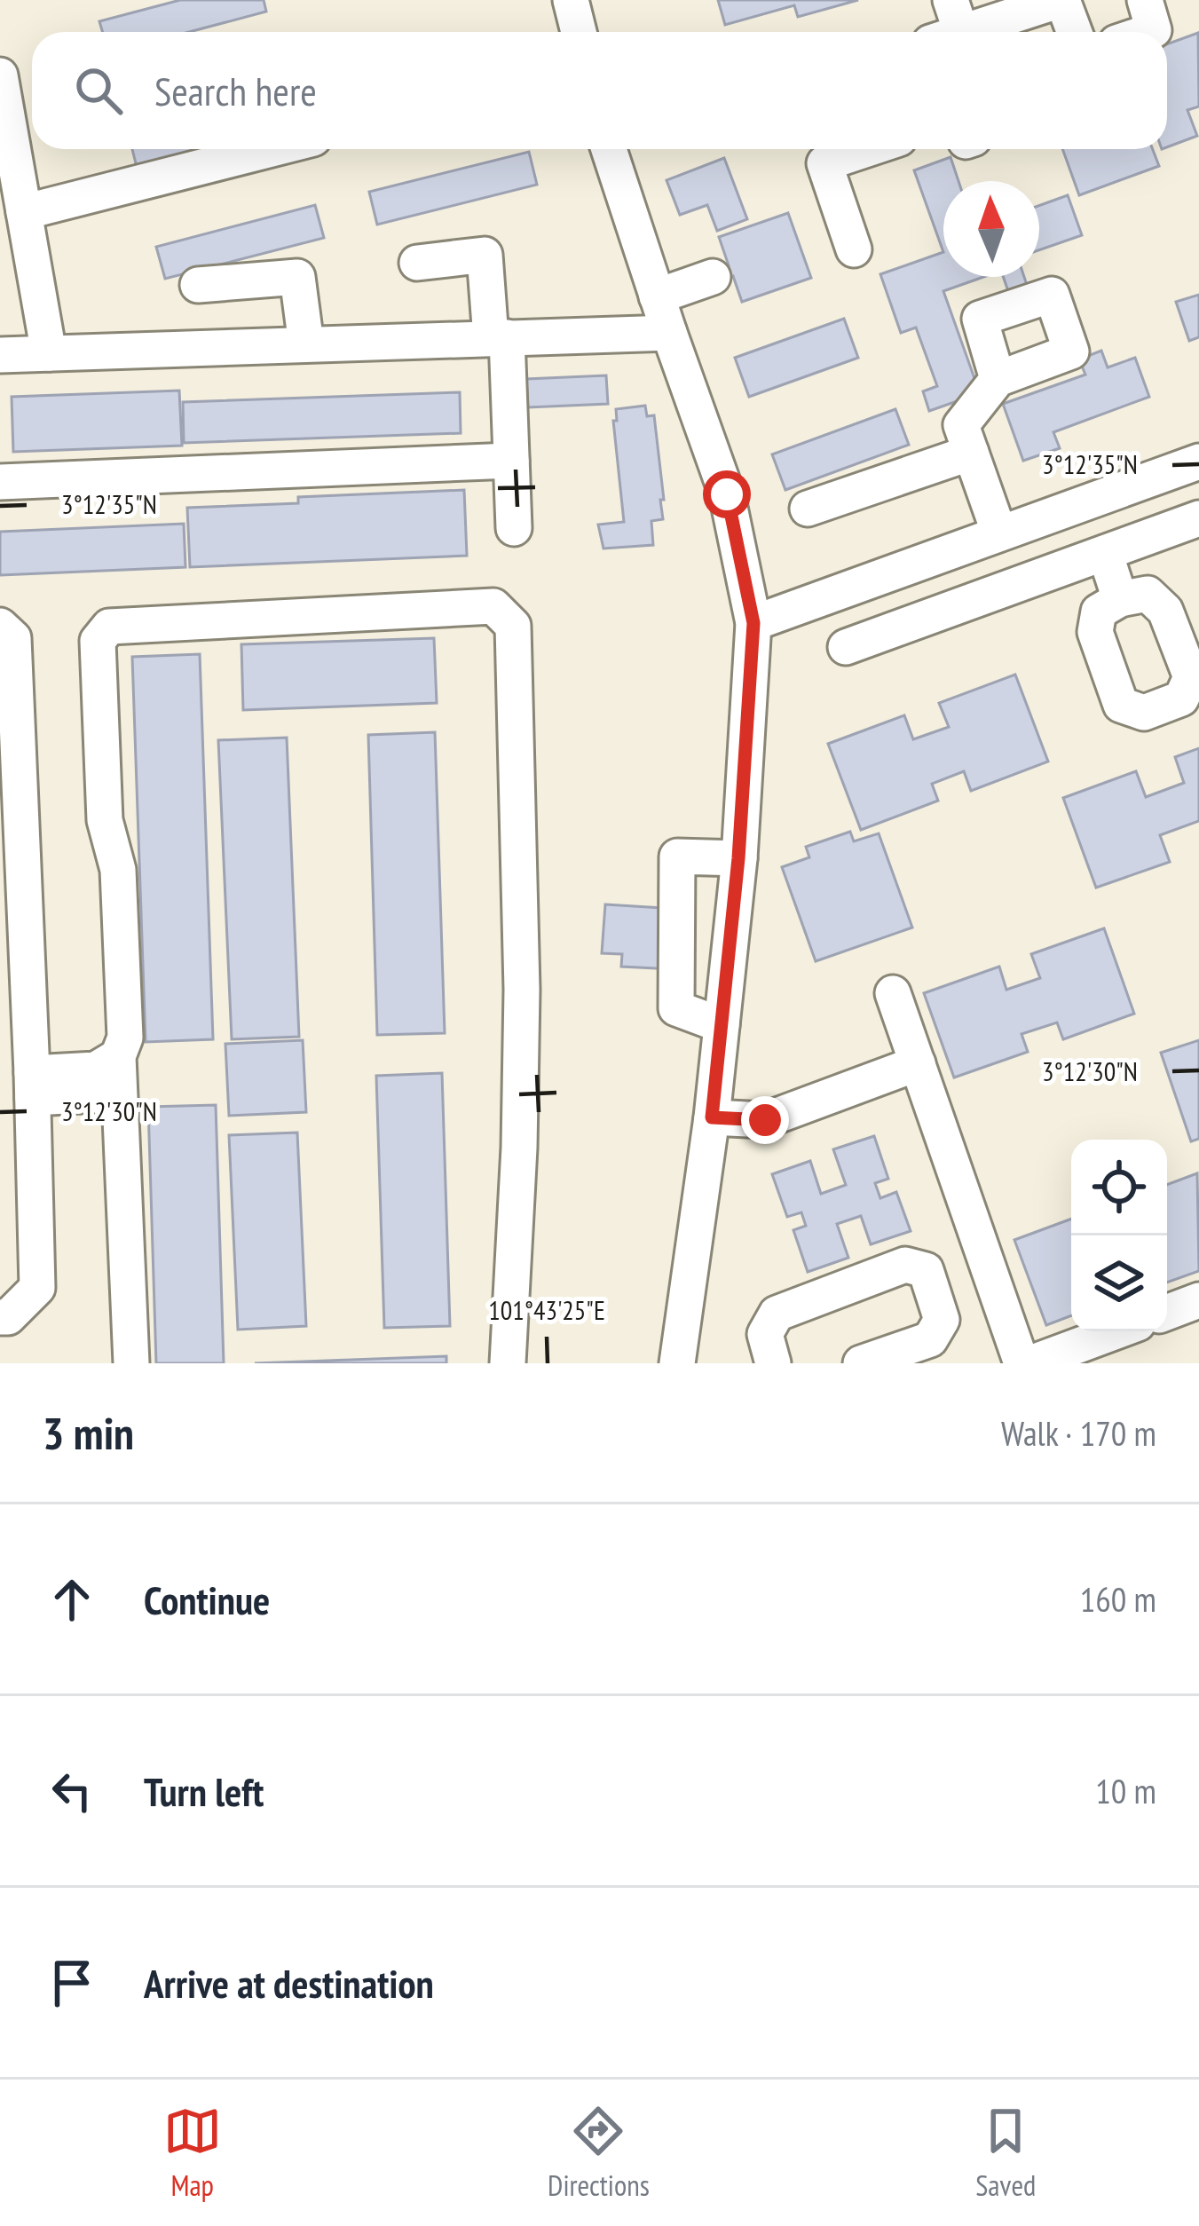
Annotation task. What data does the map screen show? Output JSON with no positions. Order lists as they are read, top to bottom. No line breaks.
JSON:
{"north":"top","page":{"search":"Search here","heading":["3 min","Walk · 170 m"],"list":[["Continue","160 m"],["Turn left","10 m"],"Arrive at destination"],"nav":["Map","Directions","Saved"]},"coordinates":["3°12'35\"N","3°12'30\"N","101°43'25\"E"]}
